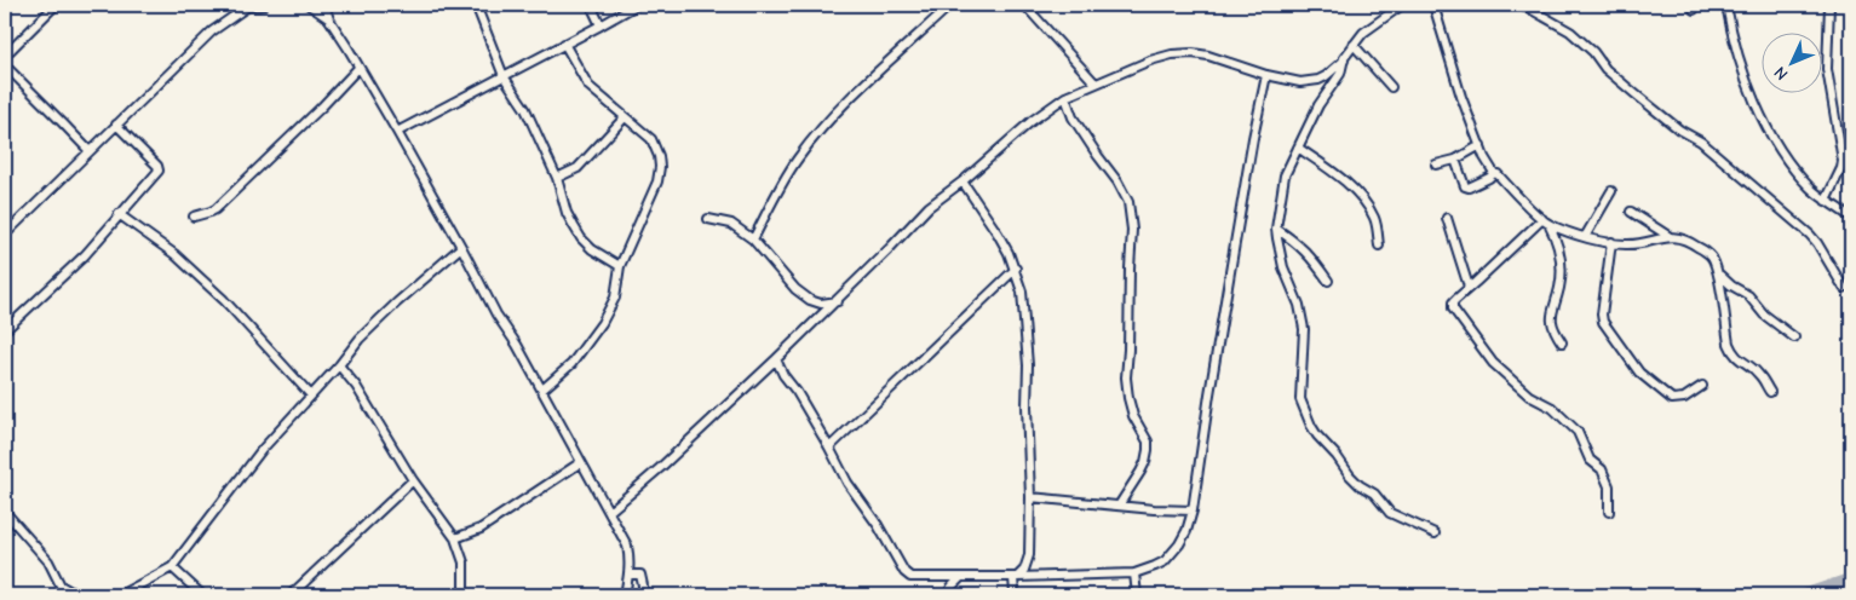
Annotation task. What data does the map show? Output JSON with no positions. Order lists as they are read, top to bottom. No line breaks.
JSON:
{"north":"bottom left"}
